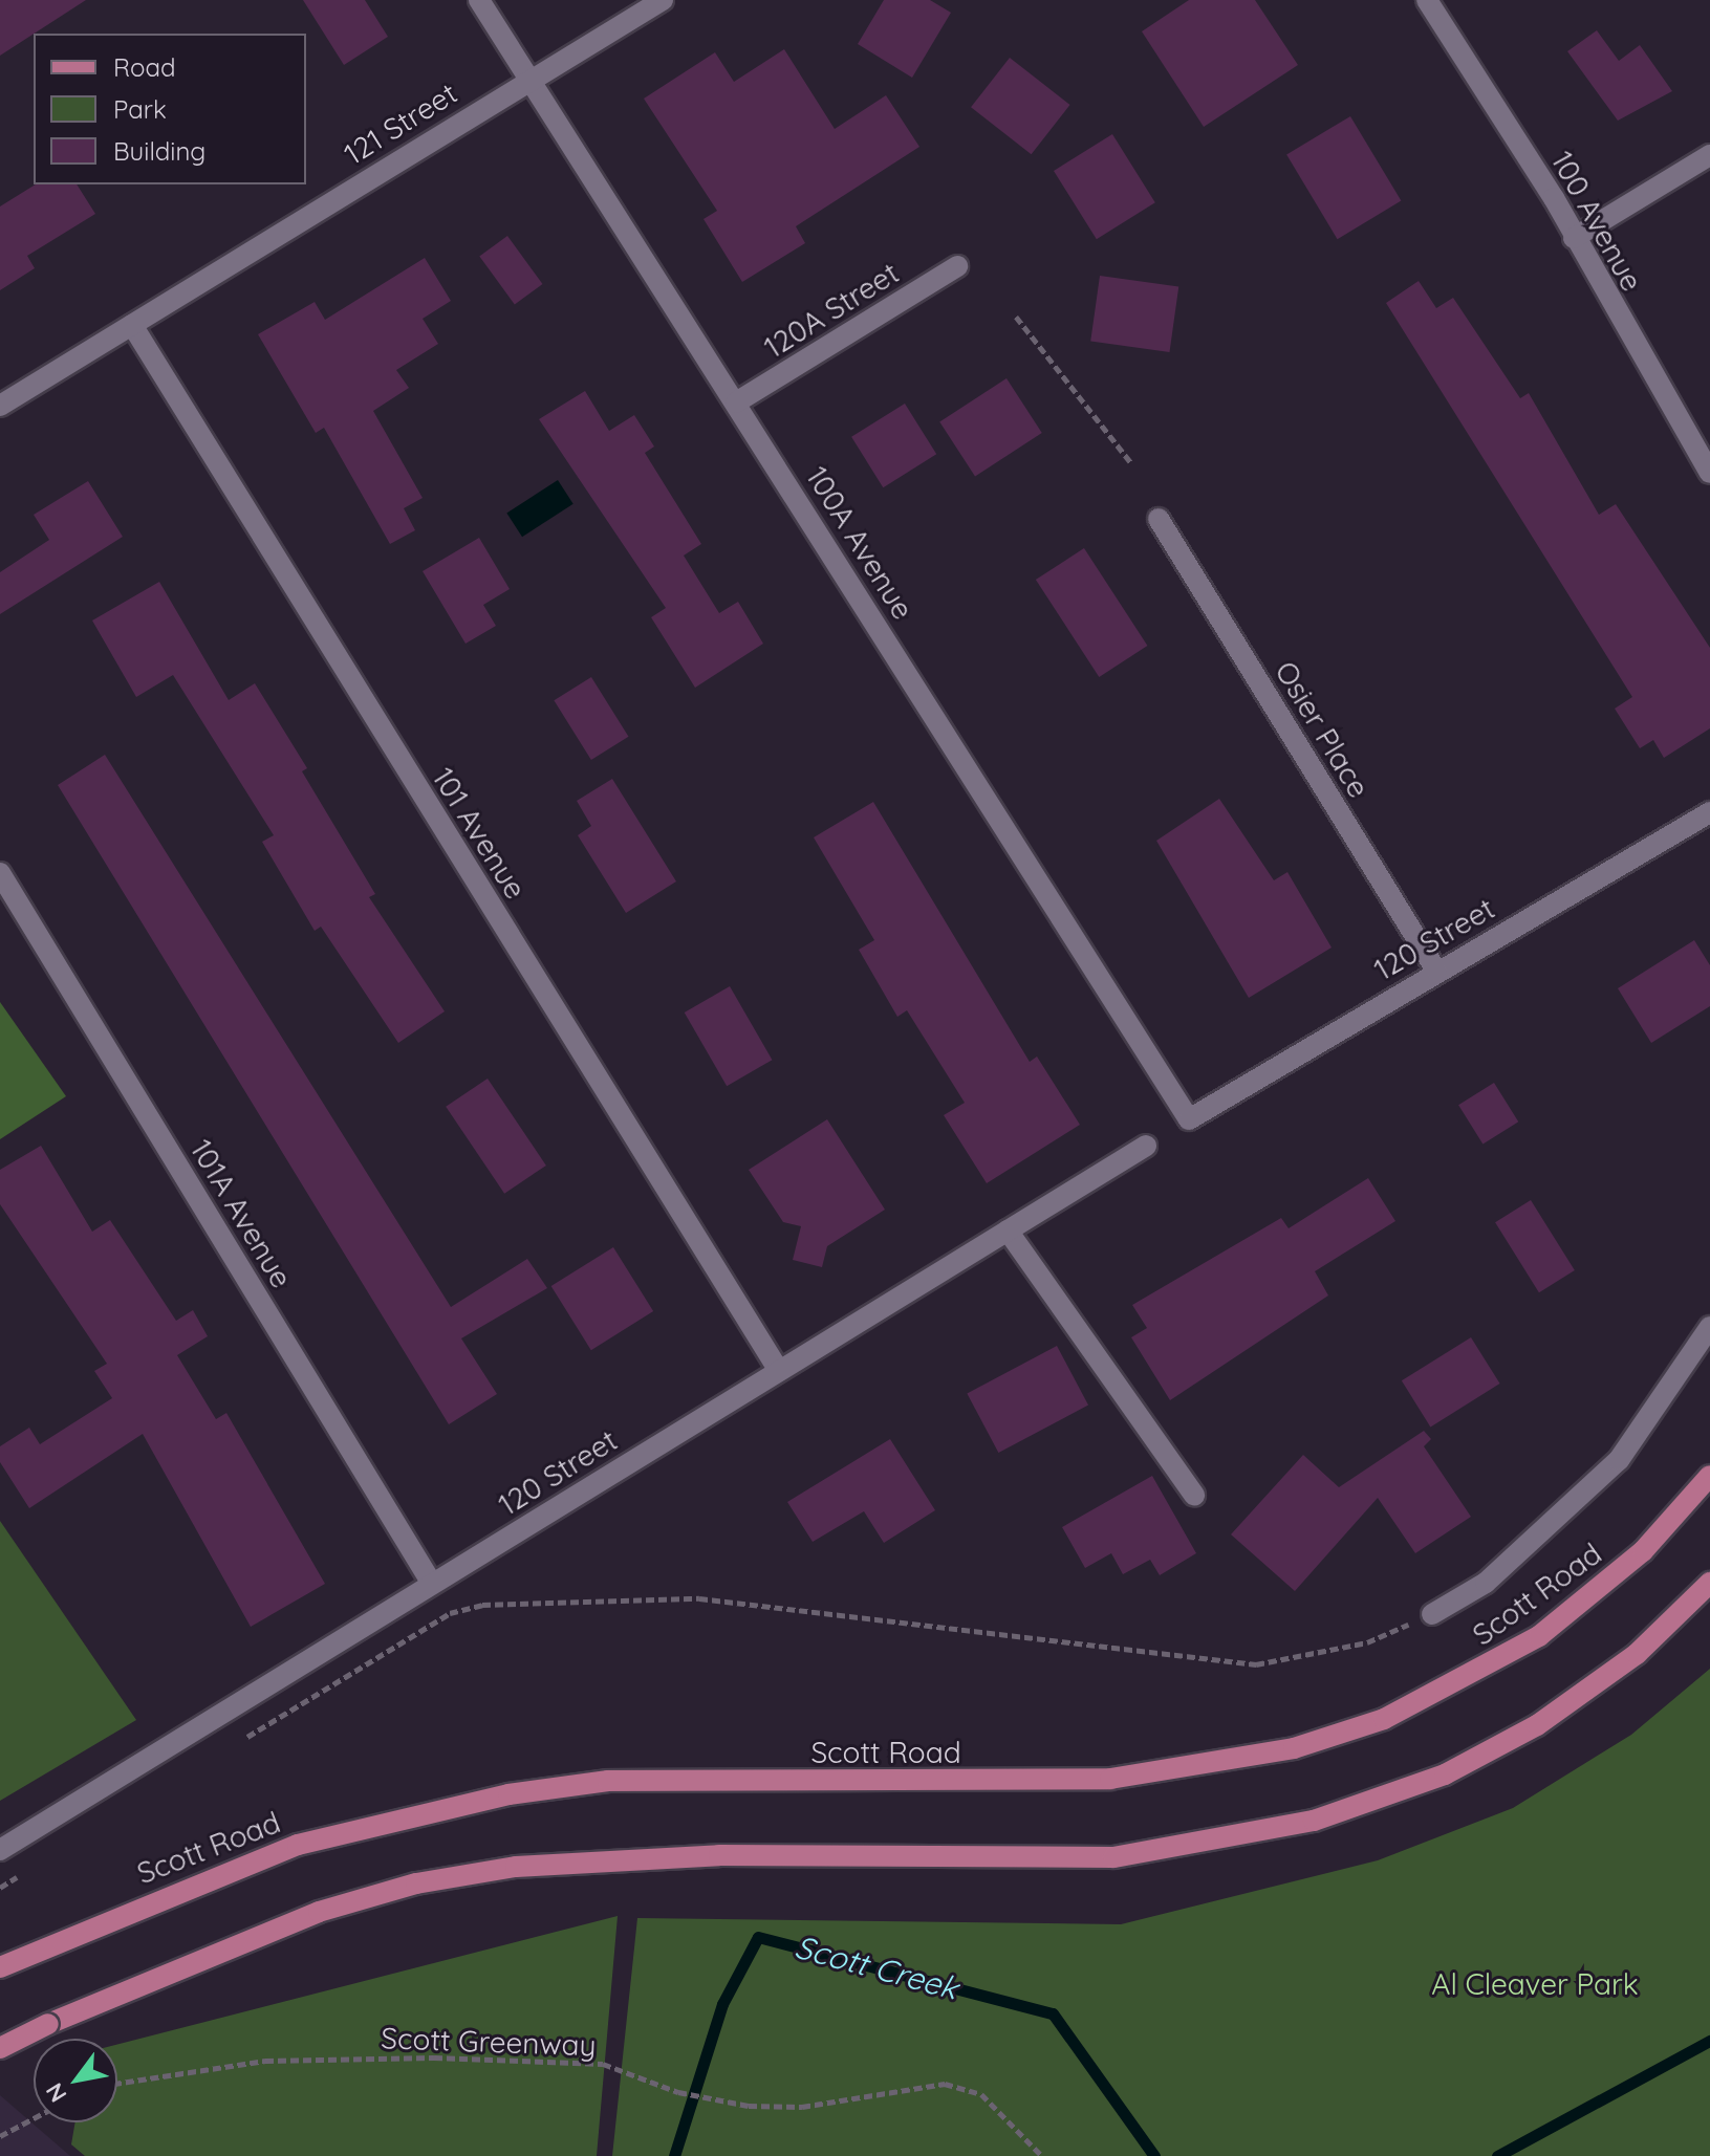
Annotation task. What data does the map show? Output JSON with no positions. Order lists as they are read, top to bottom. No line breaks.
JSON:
{"streets":{"main road":["Scott Road"],"street":["121 Street","100 Avenue","120A Street","100A Avenue","Osier Place","101 Avenue","120 Street","101A Avenue"],"path":["Scott Greenway"]},"crossings":[["121 Street","100A Avenue"],["121 Street","101 Avenue"],["120A Street","100A Avenue"],["100A Avenue","120 Street"],["Osier Place","120 Street"],["101 Avenue","120 Street"],["120 Street","101A Avenue"]],"water":["Scott Creek"],"parks":["Al Cleaver Park"],"legend":["Road","Park","Building"],"north":"bottom left"}
